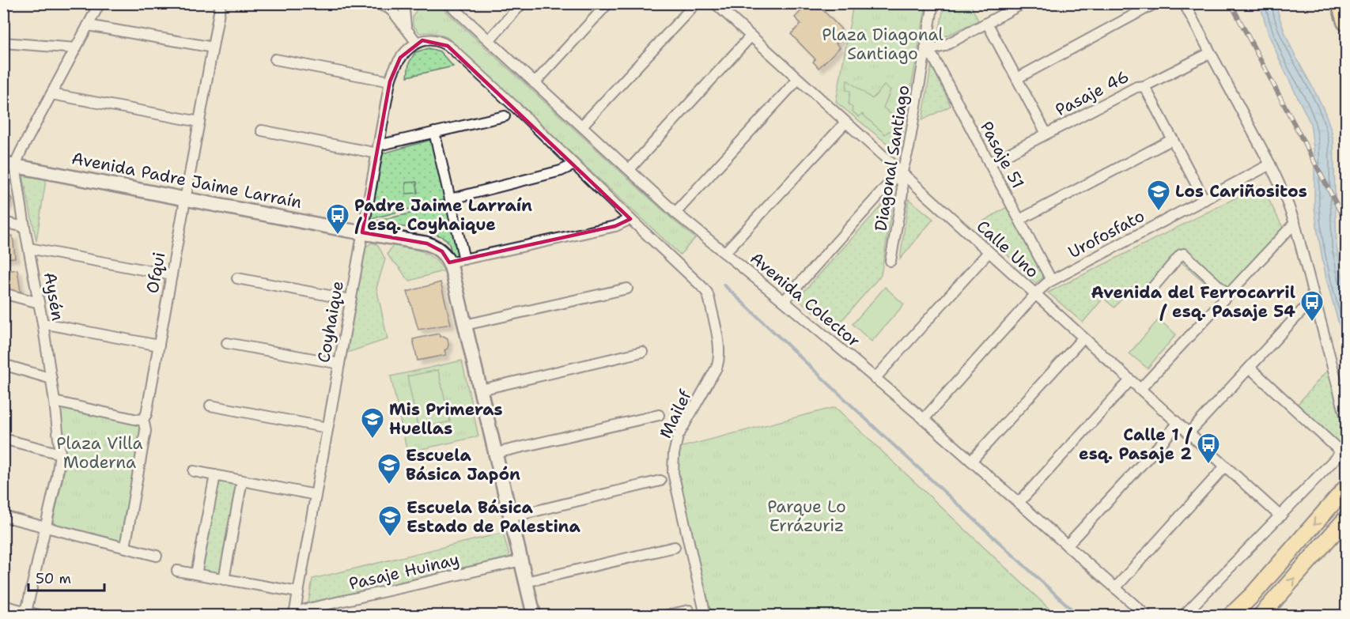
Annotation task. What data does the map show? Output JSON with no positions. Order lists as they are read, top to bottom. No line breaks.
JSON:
{"streets":{"street":["Pasaje 46","Pasaje 51","Diagonal Santiago","Avenida Padre Jaime Larraín","Urofosfato","Calle Uno","Ofqui","Aysén","Avenida Colector","Coyhaique","Mailef","Pasaje Huinay"]},"crossings":[["Pasaje 46","Pasaje 51"],["Pasaje 51","Diagonal Santiago"],["Diagonal Santiago","Calle Uno"],["Avenida Padre Jaime Larraín","Ofqui"],["Avenida Padre Jaime Larraín","Aysén"],["Avenida Padre Jaime Larraín","Coyhaique"],["Urofosfato","Calle Uno"],["Urofosfato","Avenida Colector"],["Coyhaique","Pasaje Huinay"]],"parks":["Plaza Diagonal Santiago","Plaza Villa Moderna","Parque Lo Errázuriz"],"places":{"school or university":["Los Cariñositos","Mis Primeras Huellas","Escuela Básica Japón","Escuela Básica Estado de Palestina"],"bus stop":["Padre Jaime Larraín / esq. Coyhaique","Avenida del Ferrocarril / esq. Pasaje 54","Calle 1 / esq. Pasaje 2"]},"scale_bar":"50 m"}
